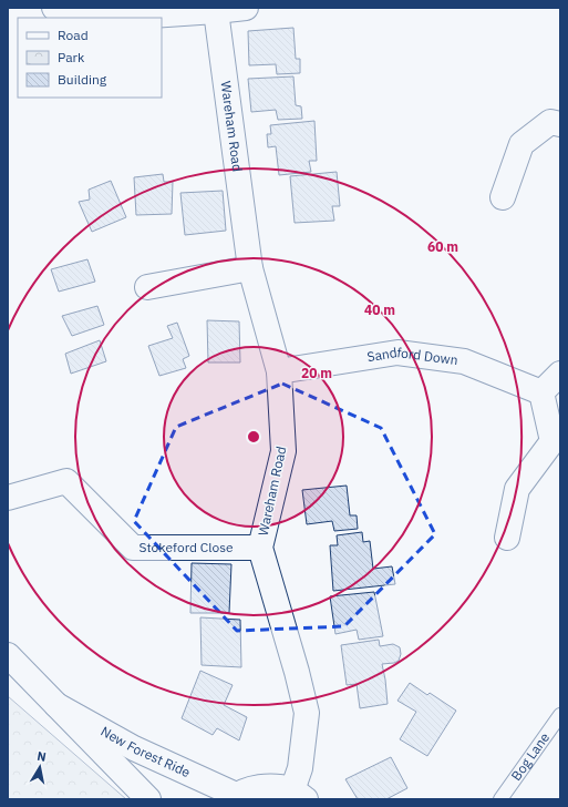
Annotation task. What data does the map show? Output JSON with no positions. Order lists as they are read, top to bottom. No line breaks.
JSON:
{"streets":{"street":["Wareham Road","Sandford Down","Stokeford Close","New Forest Ride"],"lane":["Bog Lane"]},"crossings":[["Wareham Road","Sandford Down"],["Wareham Road","Stokeford Close"],["Wareham Road","New Forest Ride"]],"legend":["Road","Park","Building"],"north":"top","rings":["60 m","40 m","20 m"]}
